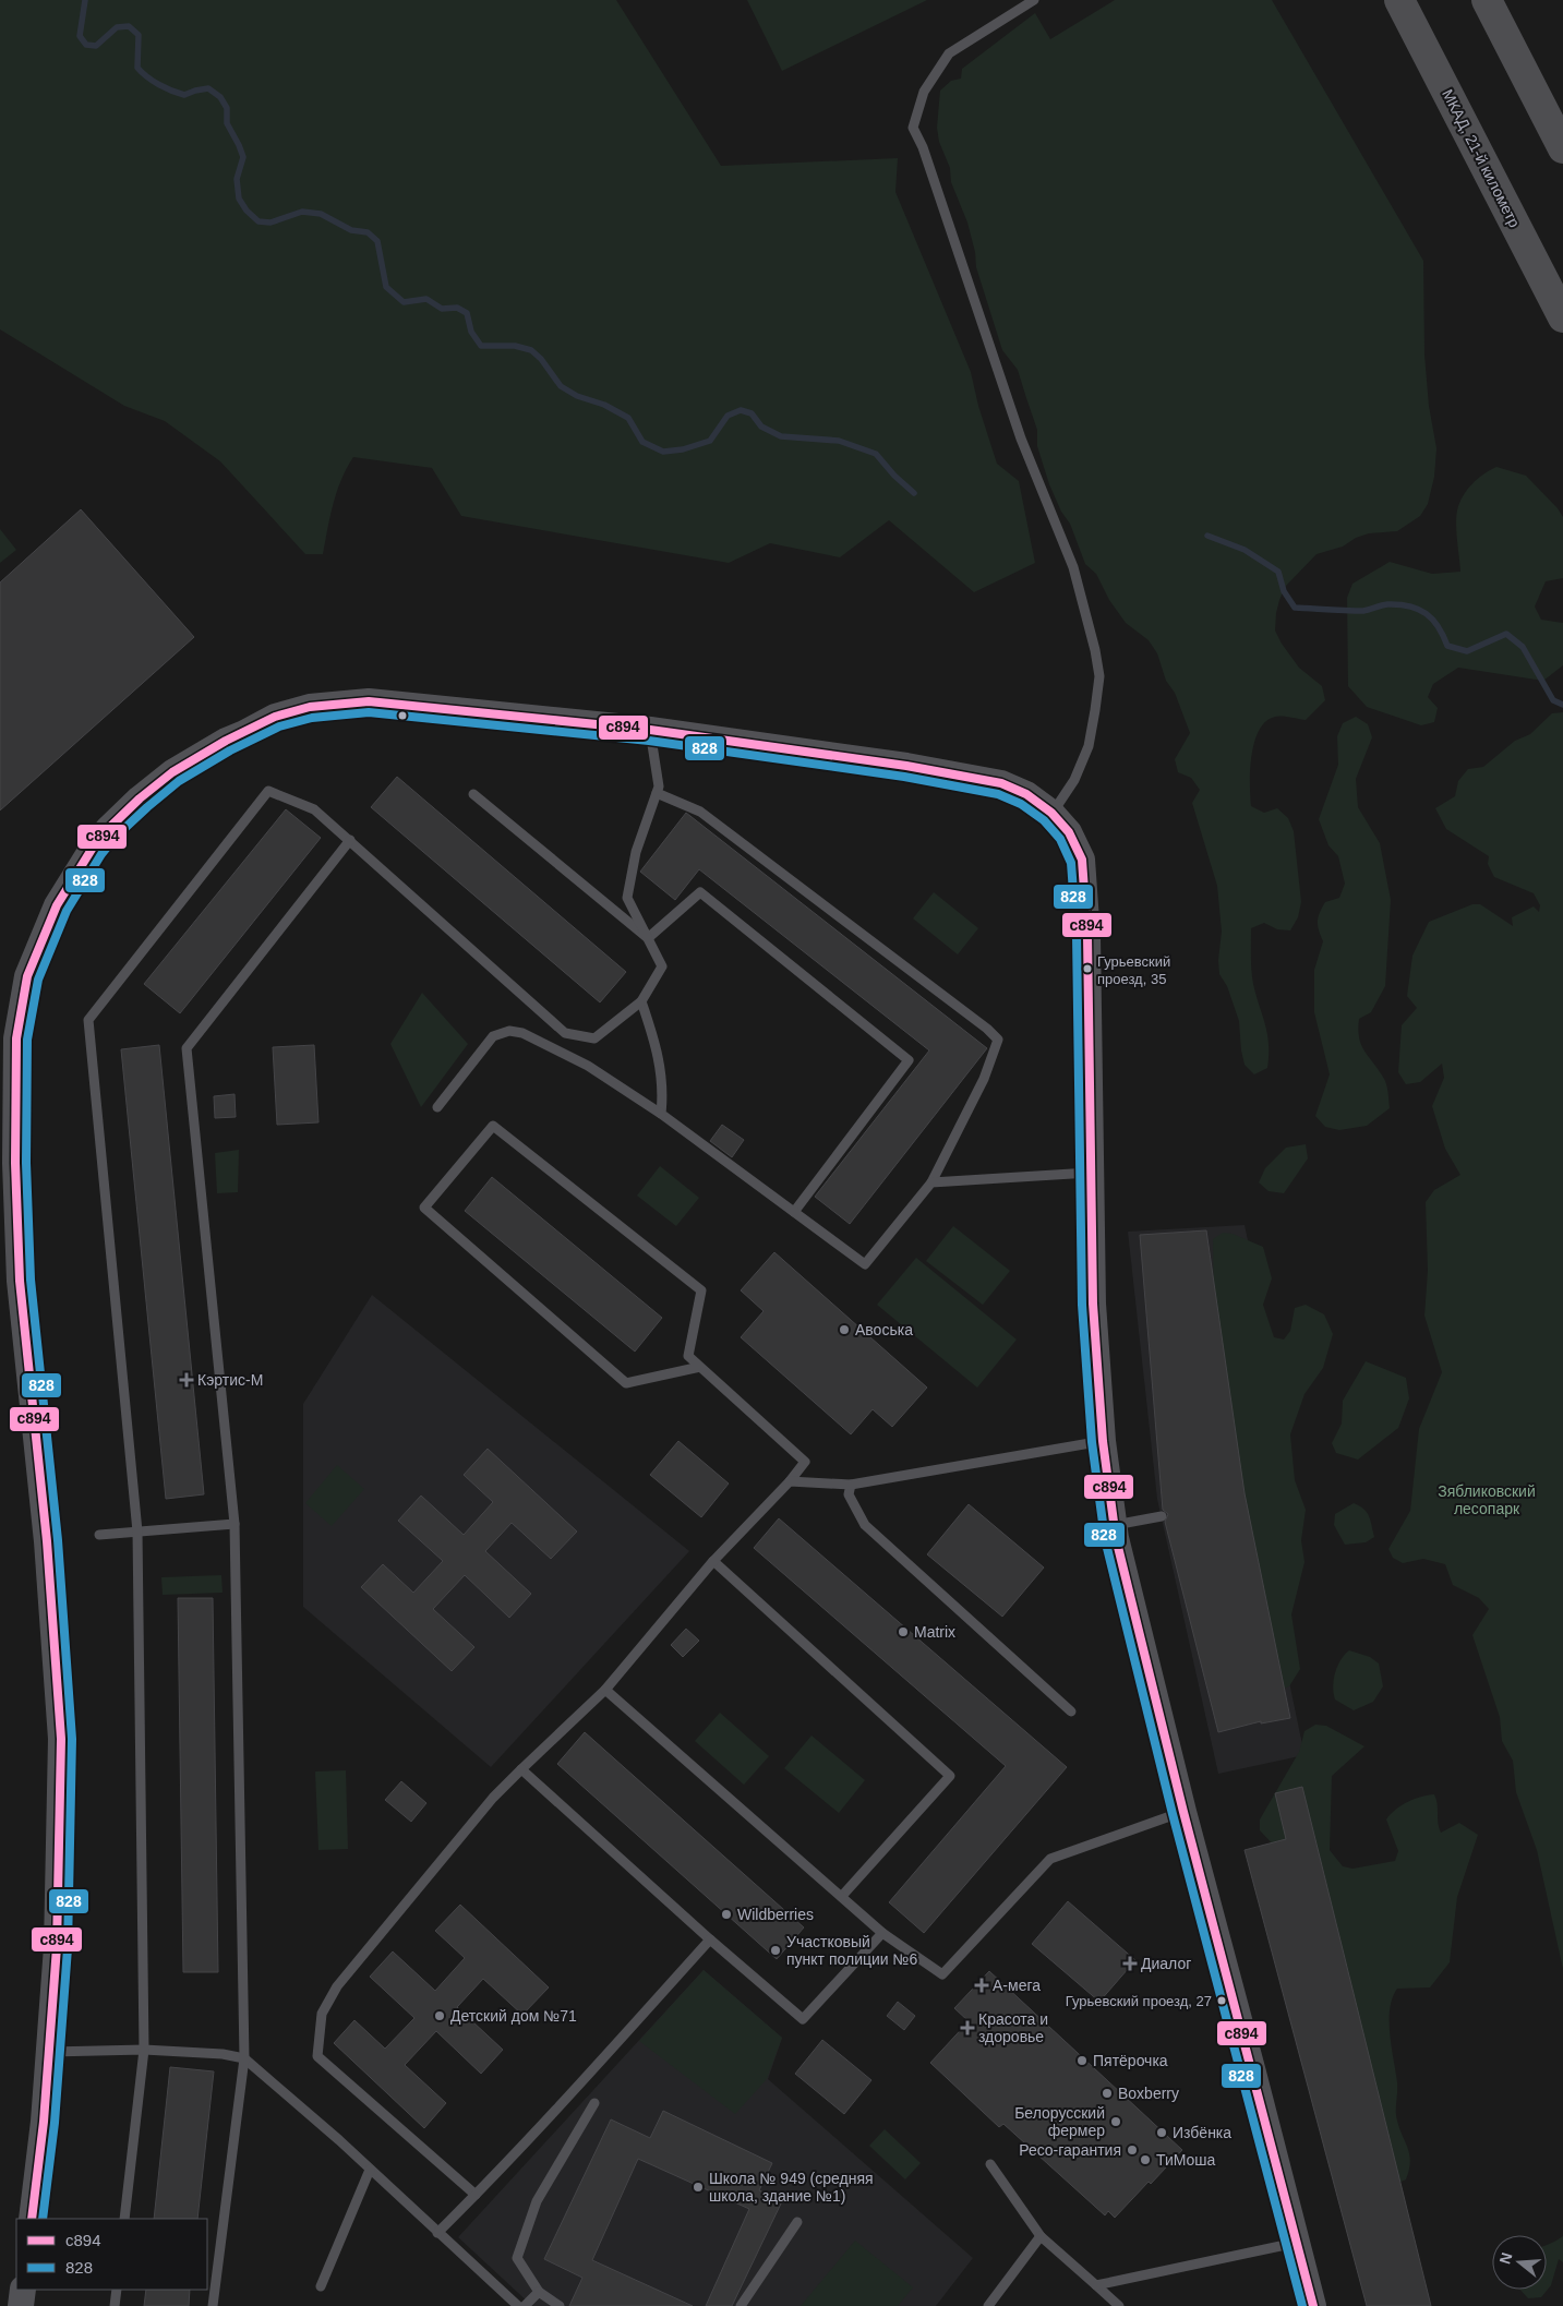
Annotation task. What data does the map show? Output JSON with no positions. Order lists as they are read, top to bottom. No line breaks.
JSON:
{"streets":{"highway":["МКАД, 21-й километр"]},"parks":["Зябликовский лесопарк"],"places":{"other":["Гурьевский проезд, 35","Авоська","Matrix","Wildberries","Участковый пункт полиции №6","Гурьевский проезд, 27","Детский дом №71","Пятёрочка","Boxberry","Белорусский фермер","Избёнка","Ресо-гарантия","ТиМоша","Школа № 949 (средняя школа, здание №1)"],"health":["Кэртис-М","Диалог","А-мега","Красота и здоровье"]},"lines":["transit line с894","transit line 828"],"legend":["с894","828"],"north":"left"}
